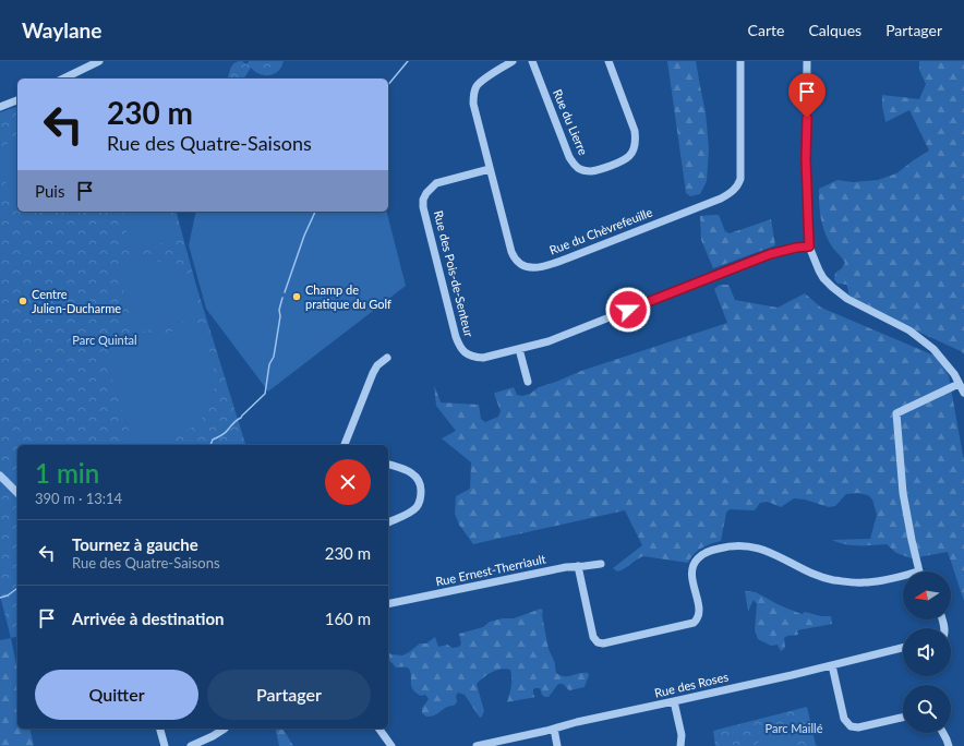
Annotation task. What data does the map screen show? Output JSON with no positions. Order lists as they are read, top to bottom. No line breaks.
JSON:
{"streets":{"street":["Rue du Lierre","Rue du Chèvrefeuille","Rue des Pois-de-Senteur","Rue Ernest-Therriault","Rue des Roses"]},"crossings":[["Rue du Chèvrefeuille","Rue des Pois-de-Senteur"]],"parks":["Parc Quintal","Parc Maillé"],"places":["Champ de pratique du Golf","Centre Julien-Ducharme"],"north":"left","page":{"header":"Waylane","nav":["Carte","Calques","Partager"],"turn":["230 m","Rue des Quatre-Saisons"],"then":"Puis","heading":["1 min","390 m · 13:14"],"list":[{"name":"Tournez à gauche","note":"Rue des Quatre-Saisons","value":"230 m"},{"name":"Arrivée à destination","value":"160 m"}],"buttons":["Quitter","Partager"]}}
